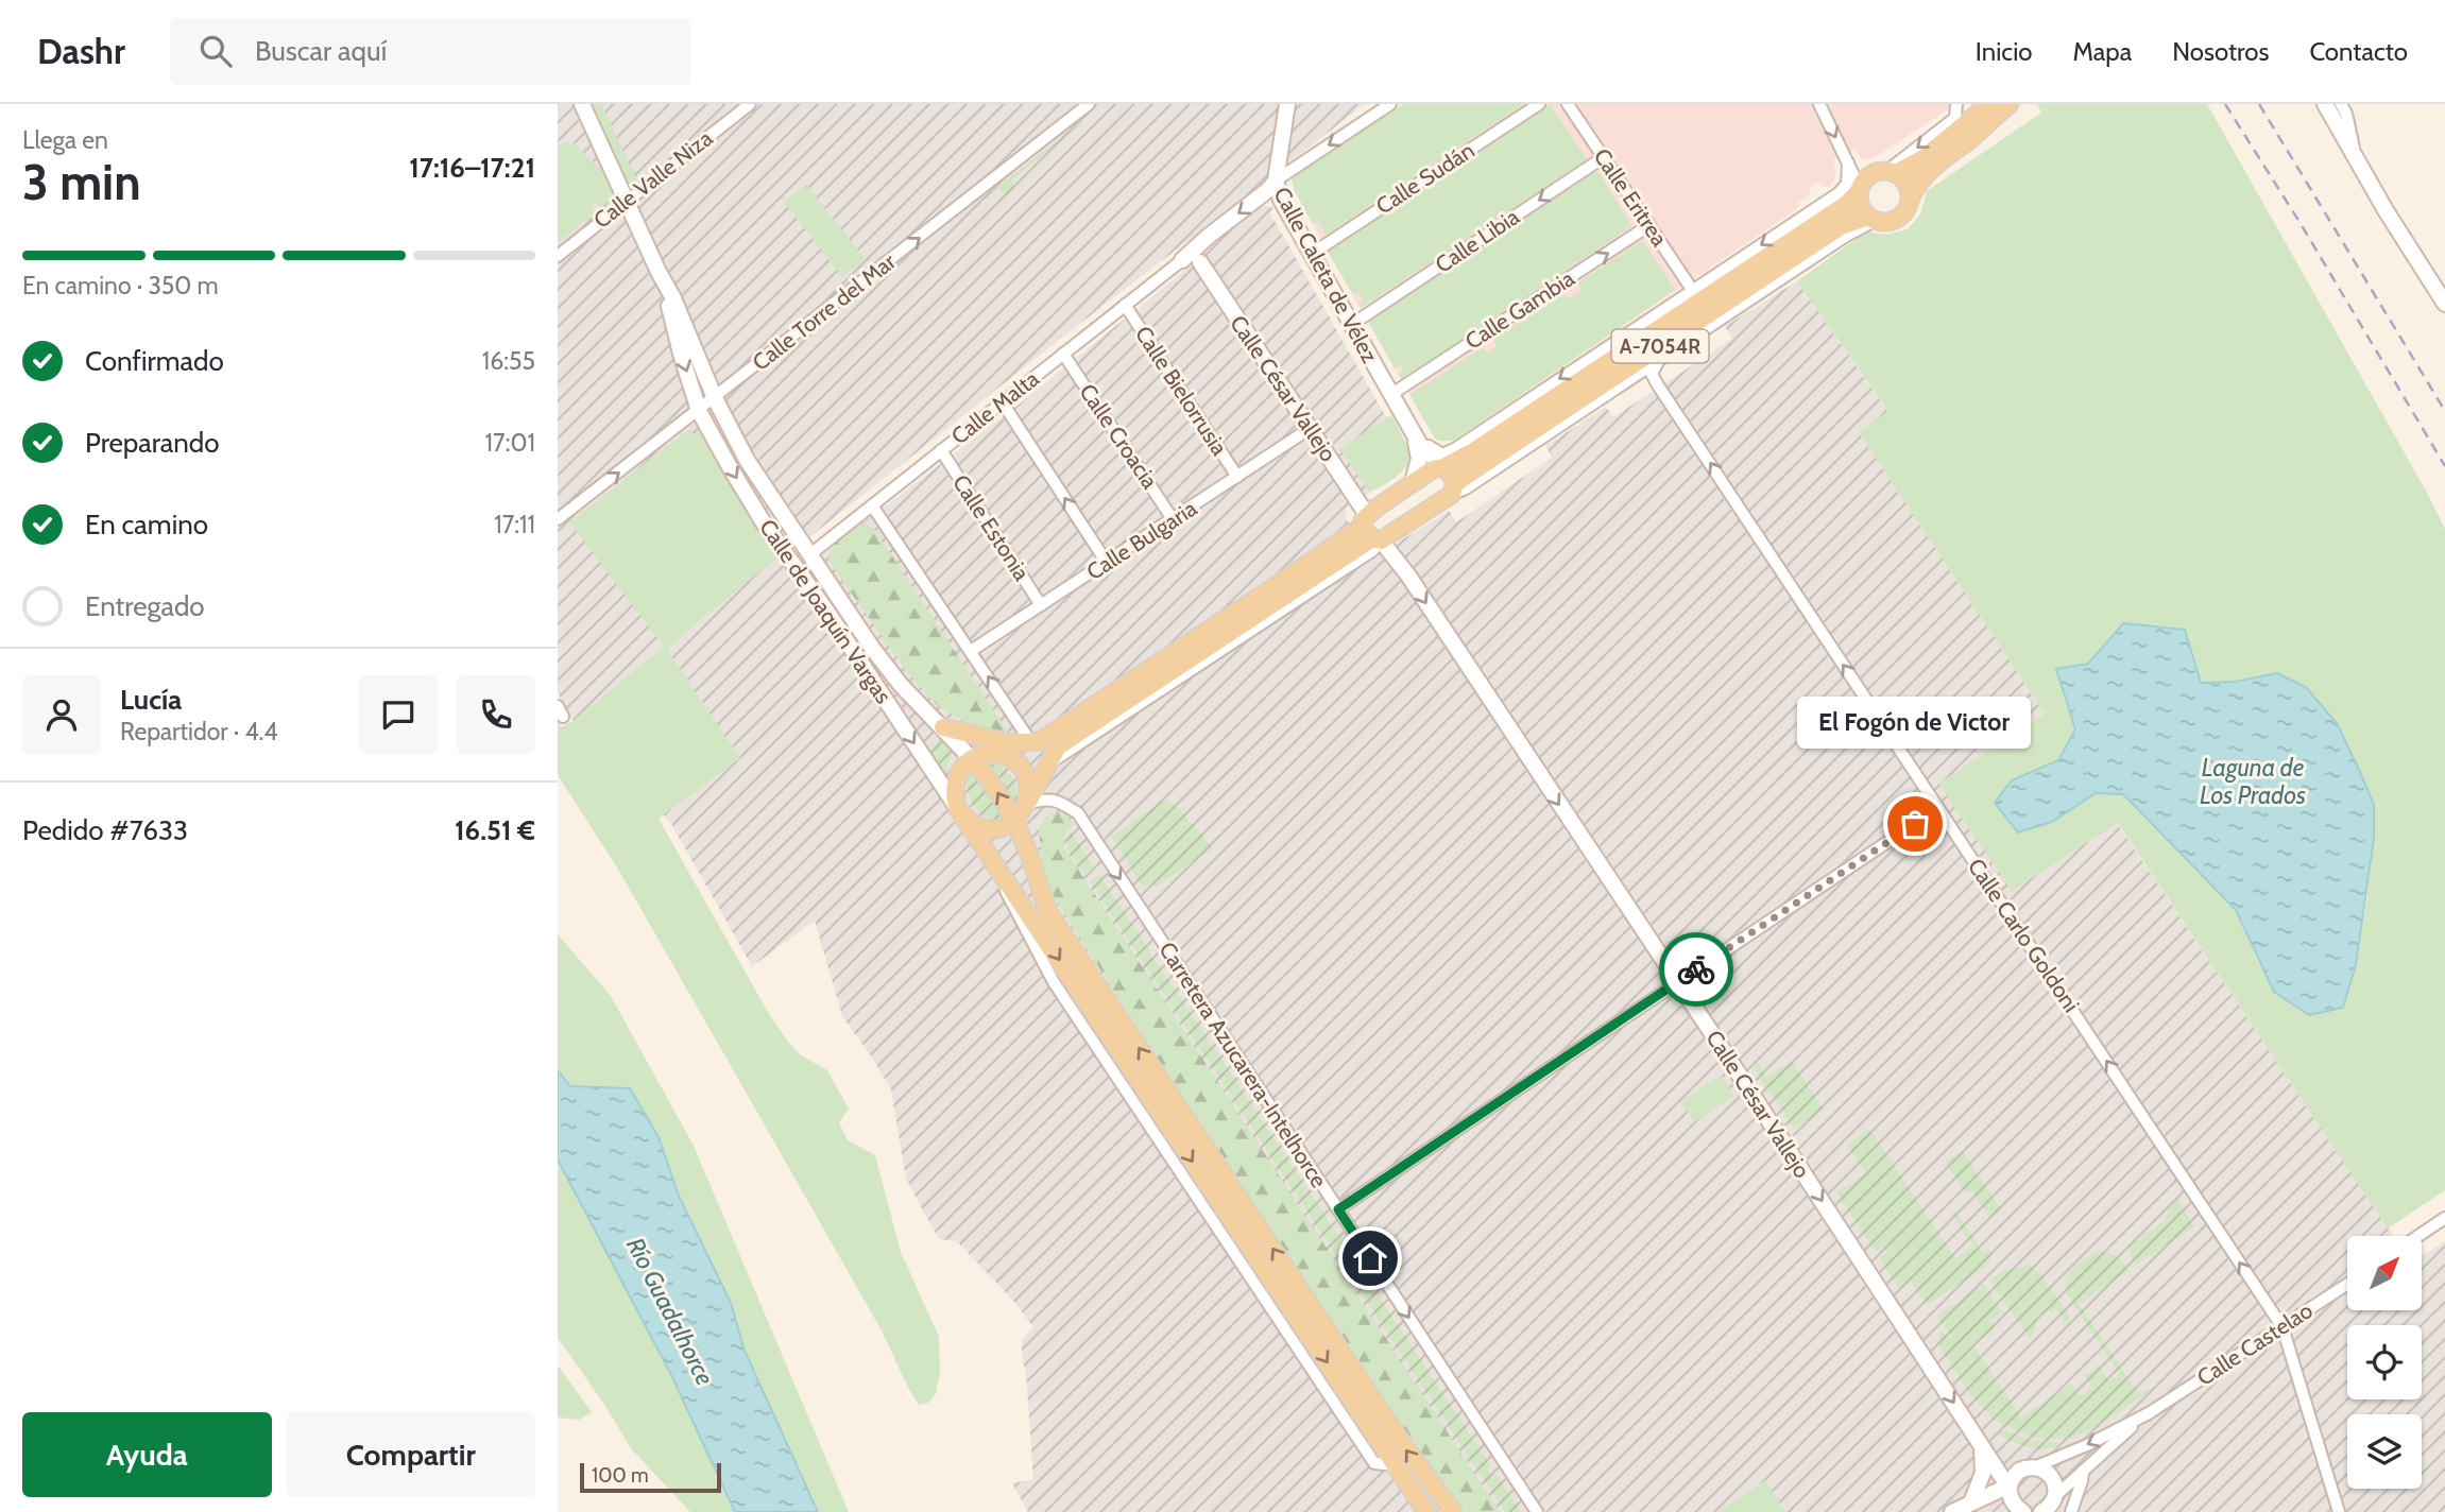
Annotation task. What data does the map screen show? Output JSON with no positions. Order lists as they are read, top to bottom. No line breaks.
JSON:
{"streets":{"main road":["A-7054R"],"street":["Calle Sudán","Calle Valle Niza","Calle Eritrea","Calle Libia","Calle Caleta de Vélez","Calle Gambia","Calle Torre del Mar","Calle César Vallejo","Calle Bielorrusia","Calle Malta","Calle Croacia","Calle Estonia","Calle Bulgaria","Calle de Joaquín Vargas","Calle Carlo Goldoni","Carretera Azucarera-Intelhorce","Calle Castelao"]},"crossings":[["Calle Sudán","Calle Caleta de Vélez"],["Calle Eritrea","Calle Libia"],["Calle Eritrea","Calle Gambia"],["Calle Libia","Calle Caleta de Vélez"],["Calle Caleta de Vélez","Calle Gambia"],["Calle Caleta de Vélez","A-7054R"],["Calle Caleta de Vélez","Calle Malta"],["Calle Torre del Mar","Calle de Joaquín Vargas"],["A-7054R","Calle César Vallejo"],["Calle César Vallejo","Calle Bulgaria"],["Calle Bielorrusia","Calle Malta"],["Calle Bielorrusia","Calle Bulgaria"],["Calle Malta","Calle Croacia"],["Calle Malta","Calle Estonia"],["Calle Malta","Calle de Joaquín Vargas"],["Calle Croacia","Calle Bulgaria"],["Calle Estonia","Calle Bulgaria"],["Calle Carlo Goldoni","Calle Castelao"]],"one_way":["Calle Libia","Calle Torre del Mar","Calle César Vallejo","Calle Carlo Goldoni","Carretera Azucarera-Intelhorce"],"water":["Laguna de Los Prados","Río Guadalhorce"],"places":["El Fogón de Victor"],"scale_bar":"100 m","north":"top right","page":{"header":"Dashr","search":"Buscar aquí","nav":["Inicio","Mapa","Nosotros","Contacto"],"heading":["3 min","Llega en","17:16–17:21"],"panel":["Lucía","Repartidor · 4.4","Pedido #7633","16.51 €"],"bar":"En camino · 350 m","list":[["Confirmado","16:55"],["Preparando","17:01"],["En camino","17:11"],"Entregado"],"bubble":"El Fogón de Victor","buttons":["Ayuda","Compartir"],"scale":"100 m"}}
